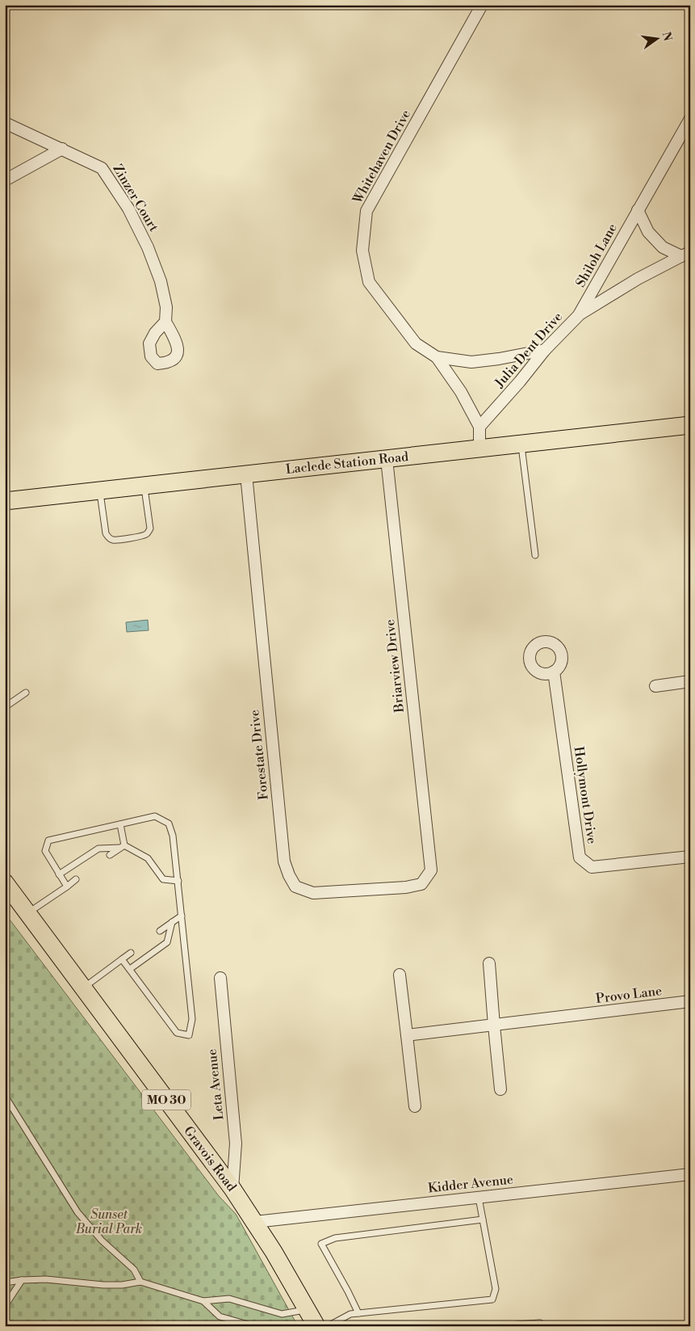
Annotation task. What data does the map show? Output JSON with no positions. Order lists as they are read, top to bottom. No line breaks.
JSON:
{"streets":{"main road":["Laclede Station Road","MO 30","Gravois Road"],"street":["Whitehaven Drive","Zinzer Court","Shiloh Lane","Julia Dent Drive","Briarview Drive","Forestate Drive","Hollymont Drive","Provo Lane","Leta Avenue","Kidder Avenue"]},"crossings":[["Whitehaven Drive","Julia Dent Drive"],["Whitehaven Drive","Laclede Station Road"],["Shiloh Lane","Julia Dent Drive"],["Laclede Station Road","Briarview Drive"],["Laclede Station Road","Forestate Drive"],["Briarview Drive","Forestate Drive"],["Leta Avenue","Gravois Road"],["Gravois Road","Kidder Avenue"]],"parks":["Sunset Burial Park"],"north":"right"}
